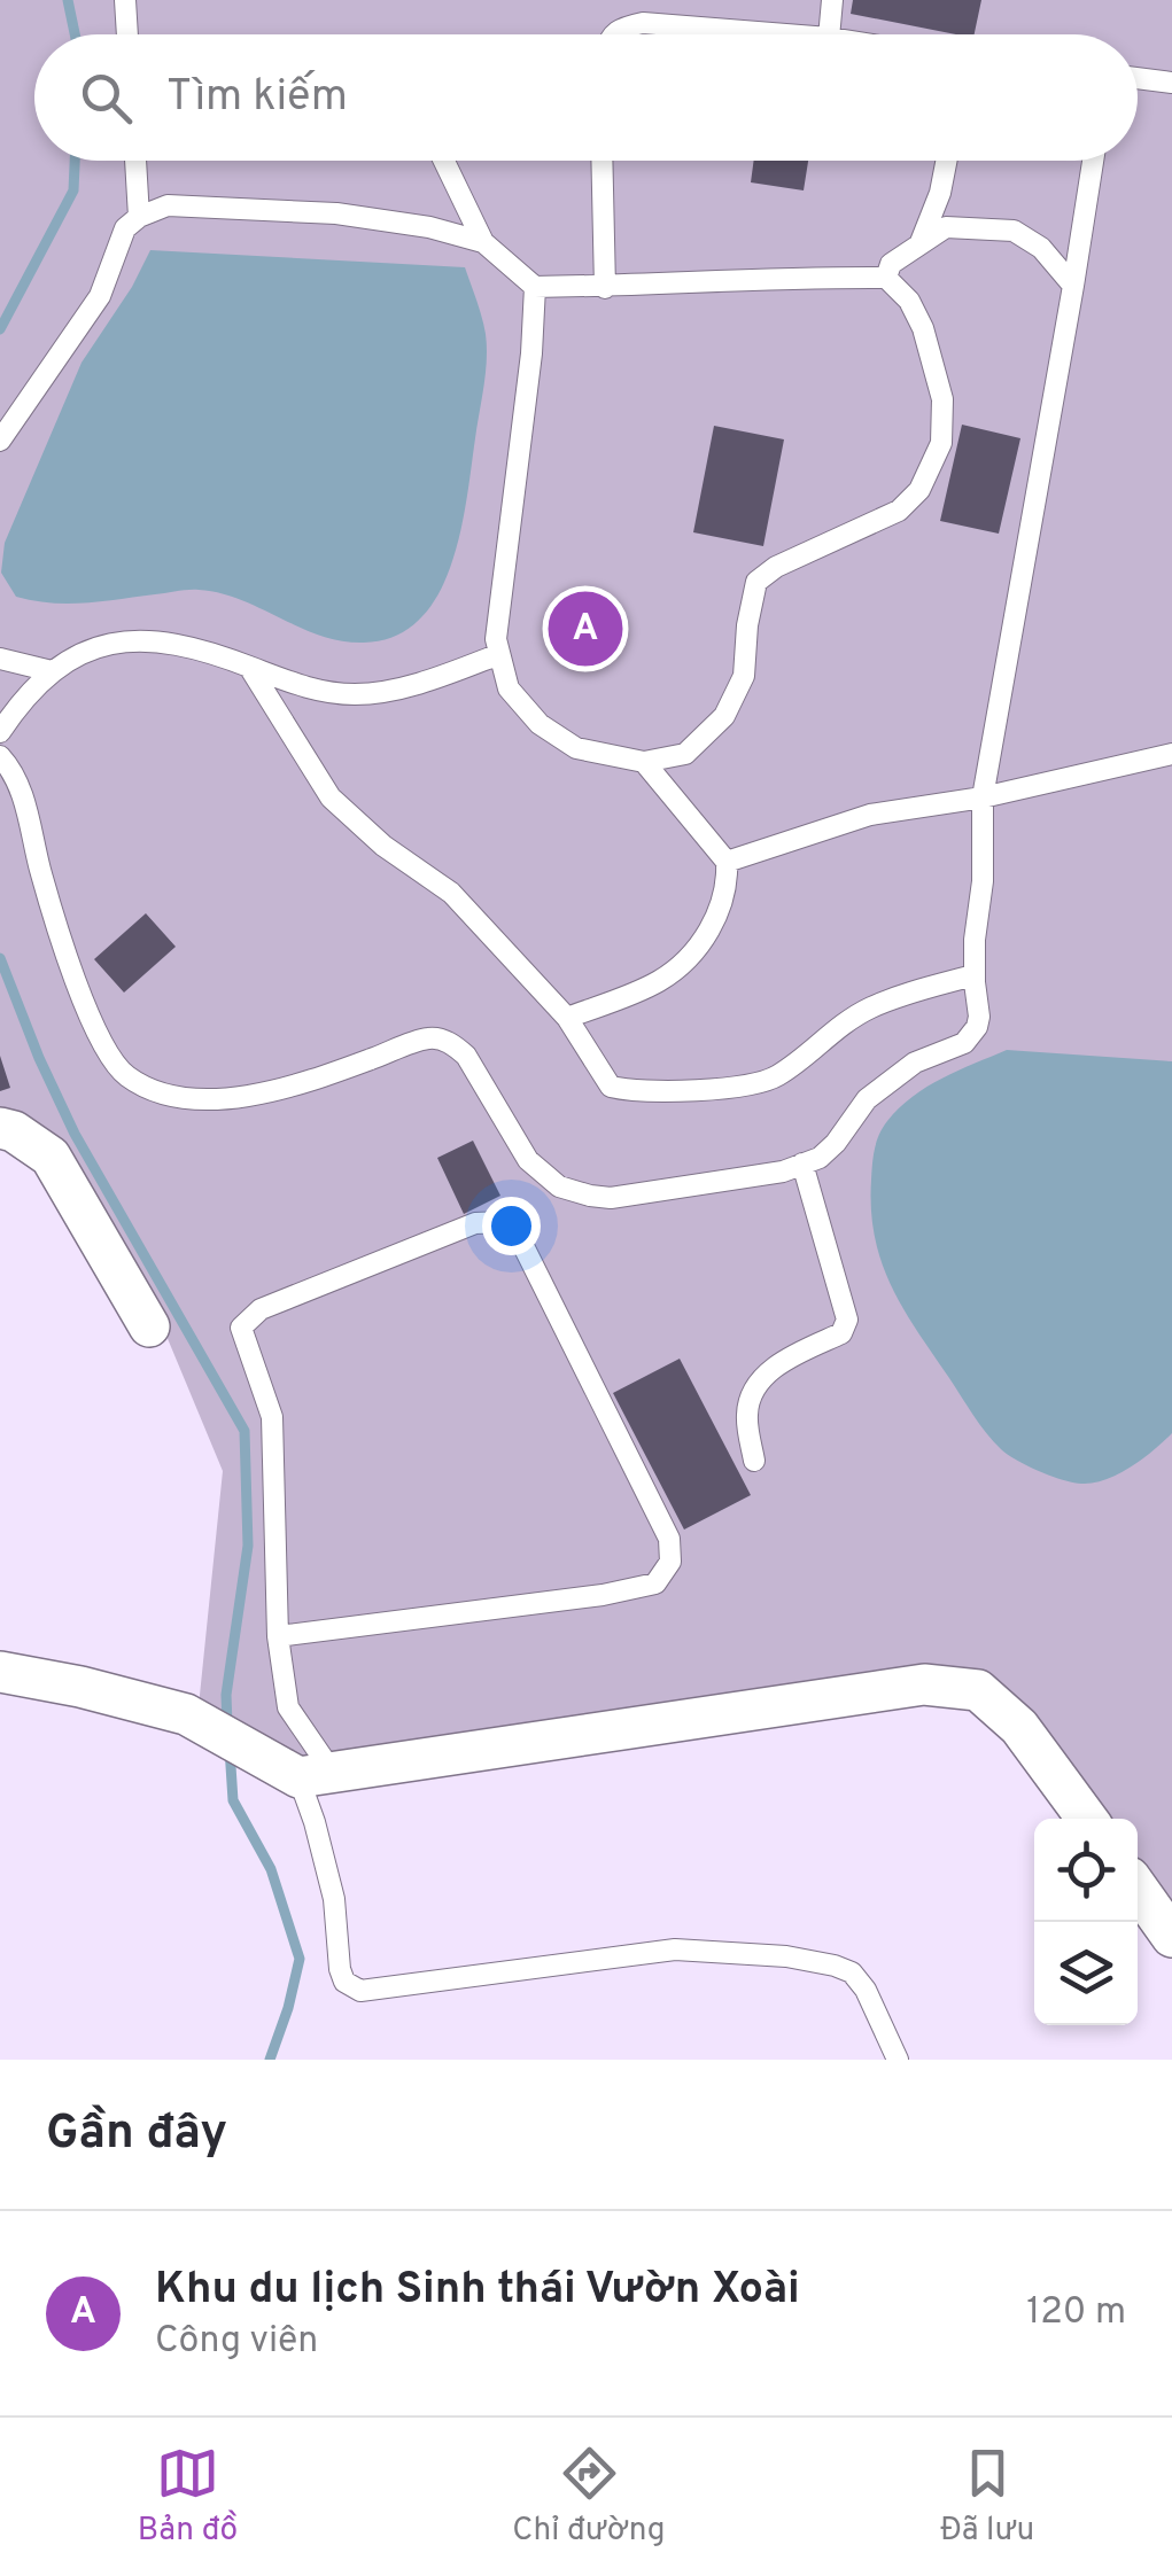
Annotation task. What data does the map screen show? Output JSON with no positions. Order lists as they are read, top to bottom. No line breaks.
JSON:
{"page":{"search":"Tìm kiếm","pins":"A","heading":"Gần đây","list":[{"mark":"A","name":"Khu du lịch Sinh thái Vườn Xoài","note":"Công viên","value":"120 m"}],"nav":["Bản đồ","Chỉ đường","Đã lưu"]}}
